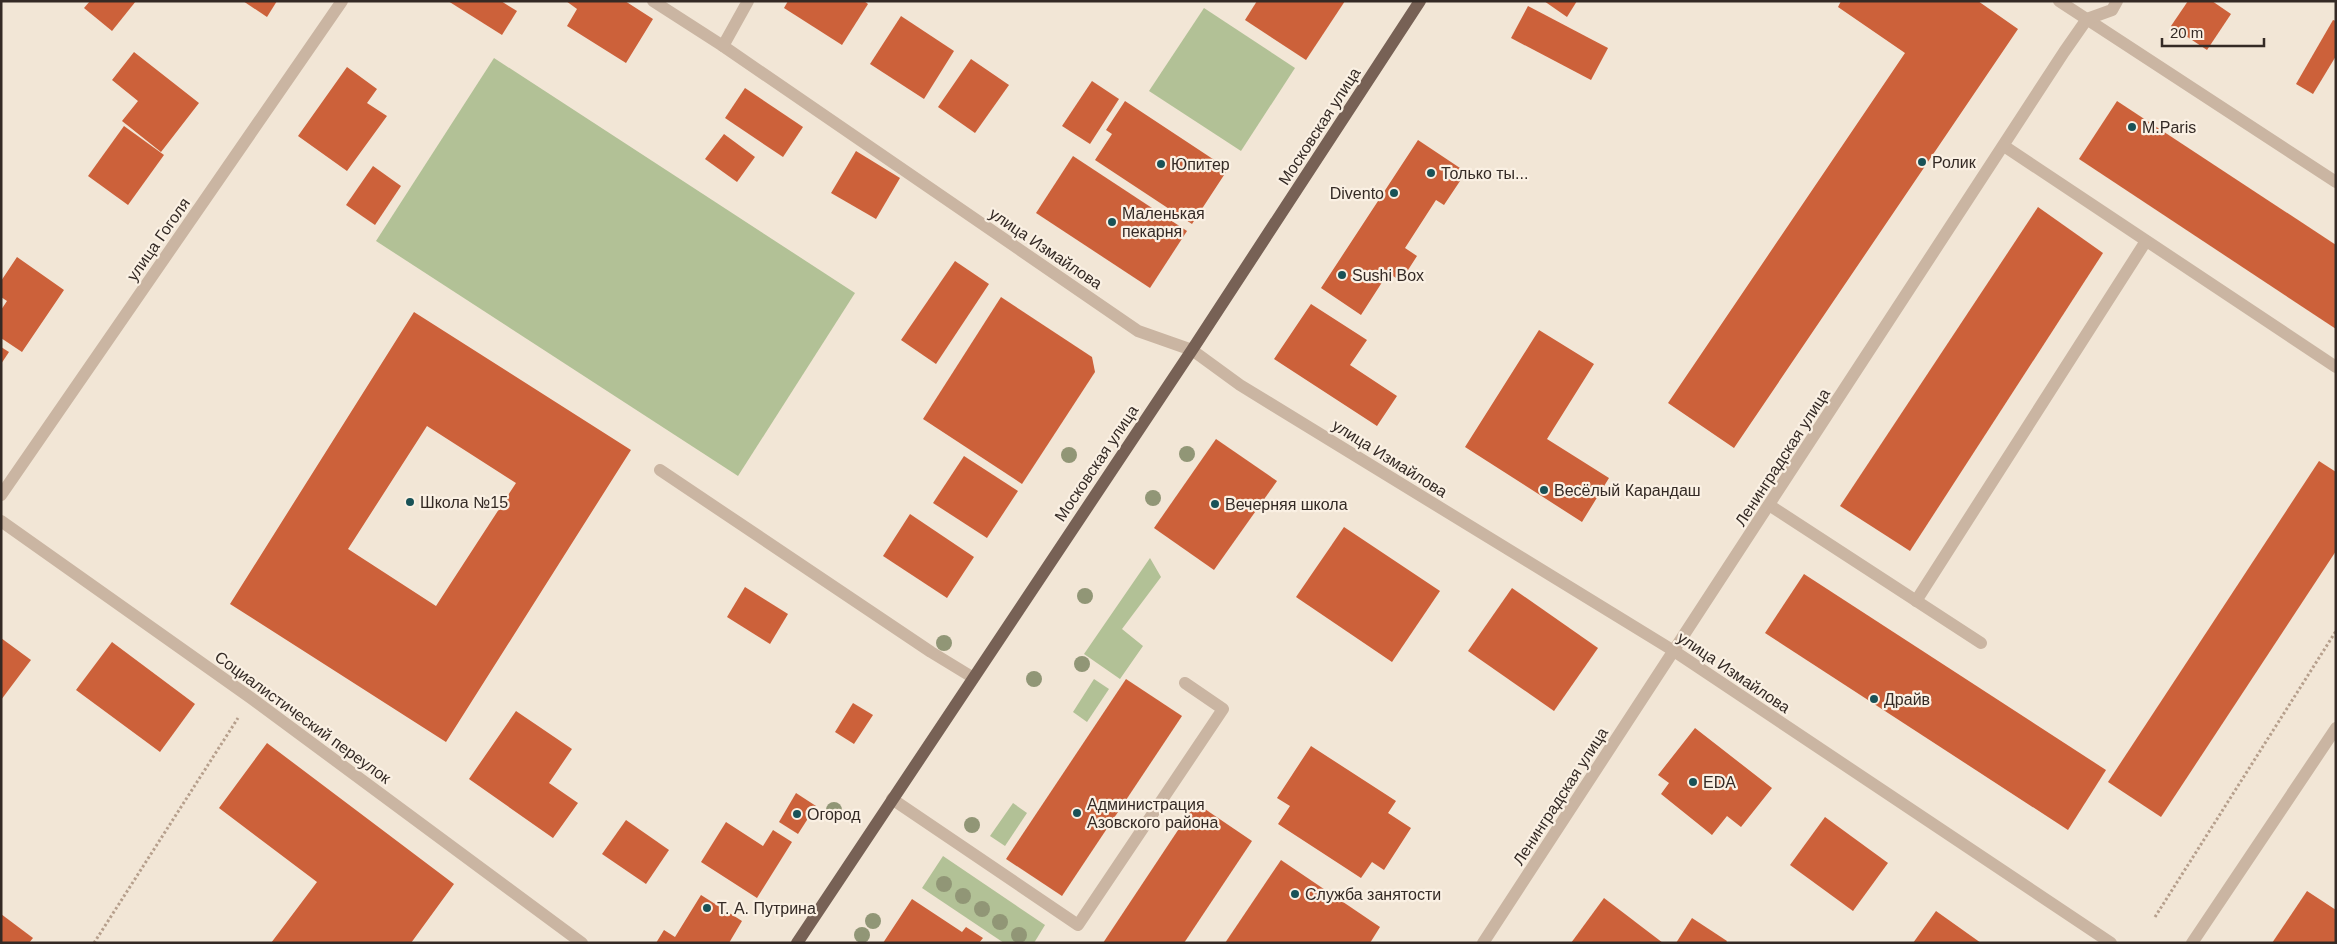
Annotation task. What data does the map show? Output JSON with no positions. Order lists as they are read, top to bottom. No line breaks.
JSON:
{"streets":{"main road":["Московская улица"],"street":["улица Гоголя","улица Измайлова","Ленинградская улица","Социалистический переулок"]},"crossings":[["Московская улица","улица Измайлова"],["улица Измайлова","Ленинградская улица"]],"places":["M.Paris","Ролик","Юпитер","Только ты...","Divento","Маленькая пекарня","Sushi Box","Весёлый Карандаш","Школа №15","Вечерняя школа","Драйв","EDA","Администрация Азовского района","Огород","Служба занятости","Т. А. Путрина"],"scale_bar":"20 m"}
